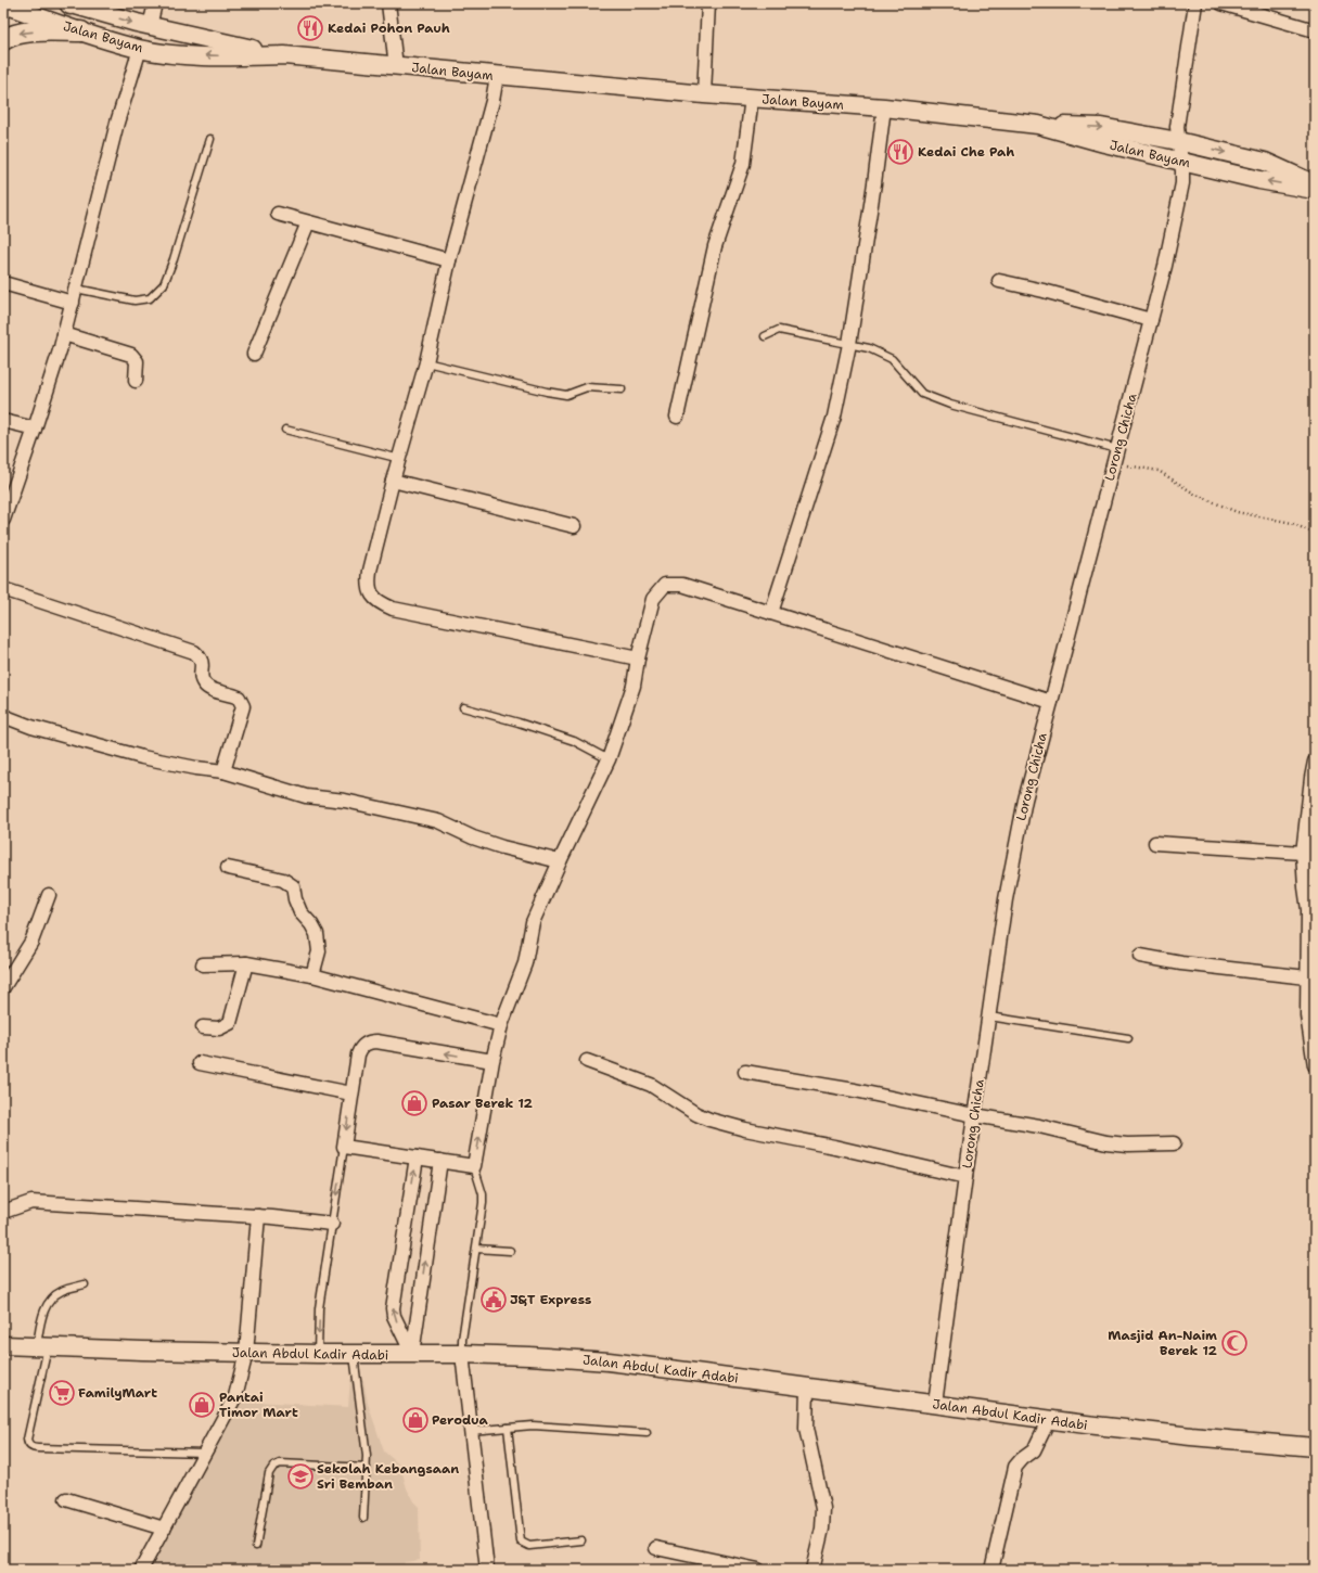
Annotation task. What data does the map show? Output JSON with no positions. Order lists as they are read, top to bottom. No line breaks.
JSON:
{"streets":{"main road":["Jalan Bayam","Jalan Abdul Kadir Adabi"],"street":["Lorong Chicha"]},"crossings":[["Jalan Bayam","Lorong Chicha"],["Lorong Chicha","Jalan Abdul Kadir Adabi"]],"places":{"restaurant":["Kedai Pohon Pauh","Kedai Che Pah"],"shop":["Pasar Berek 12","Pantai Timor Mart","Perodua"],"public building":["J&T Express"],"mosque":["Masjid An-Naim Berek 12"],"supermarket":["FamilyMart"],"school or university":["Sekolah Kebangsaan Sri Bemban"]}}
